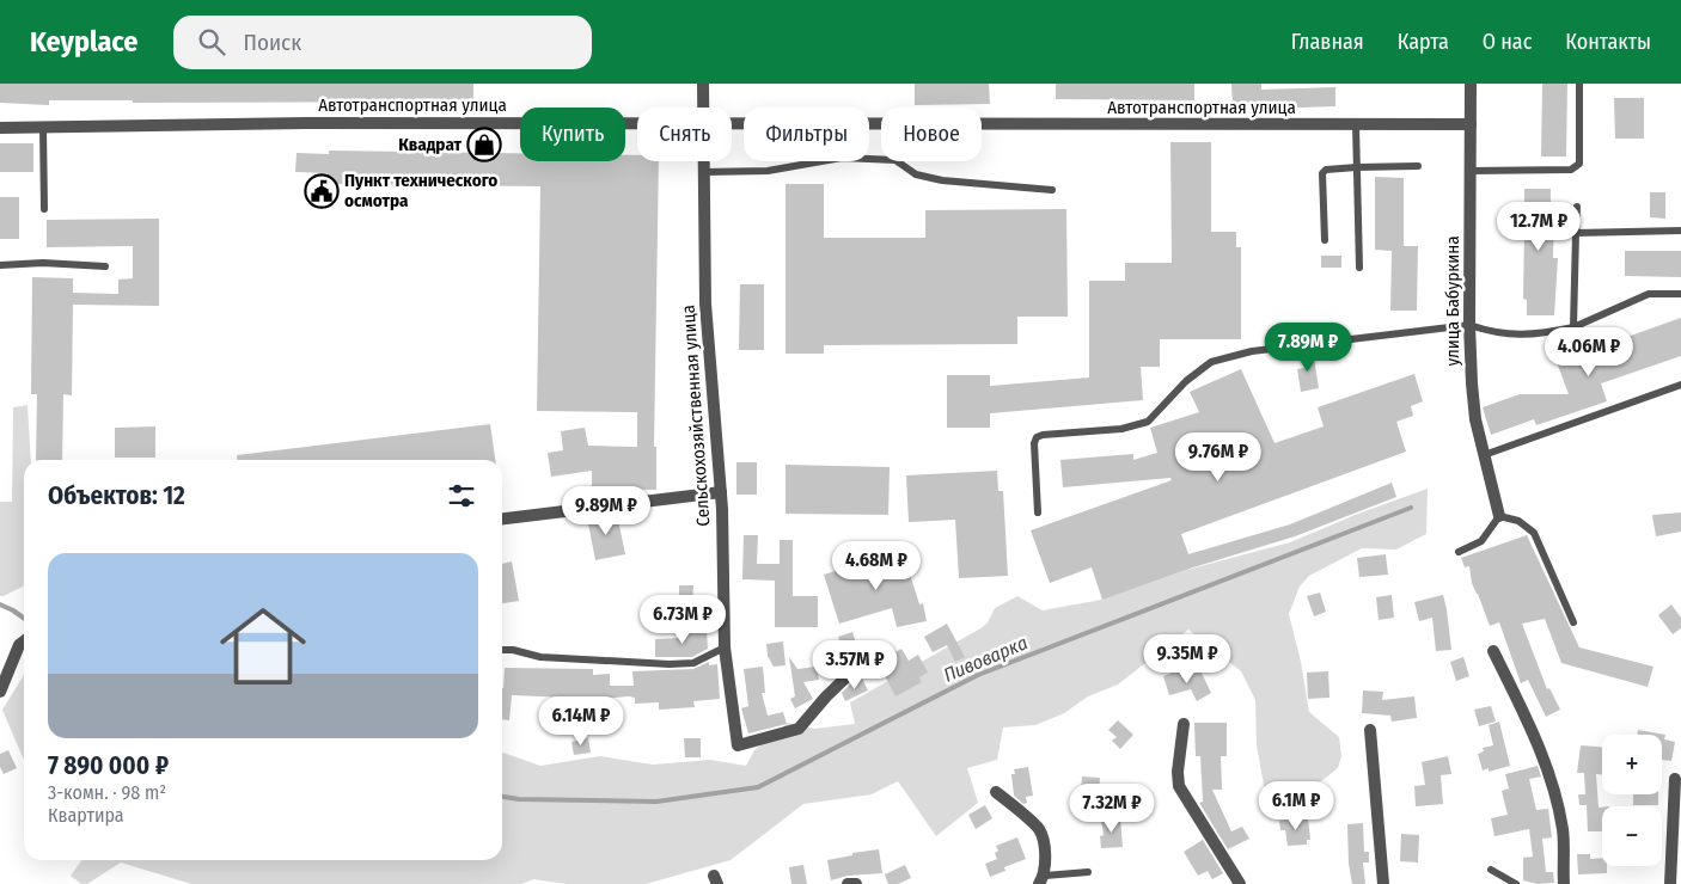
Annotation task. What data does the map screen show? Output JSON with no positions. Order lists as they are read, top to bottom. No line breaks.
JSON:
{"streets":{"street":["Автотранспортная улица","улица Бабуркина","Сельскохозяйственная улица"]},"crossings":[["Автотранспортная улица","улица Бабуркина"]],"water":["Пивоварка"],"places":{"shop":["Квадрат"],"public building":["Пункт технического осмотра"]},"page":{"header":"Keyplace","search":"Поиск","nav":["Главная","Карта","О нас","Контакты"],"chip":["Купить","Снять","Фильтры","Новое"],"price":["12.7M ₽","7.89M ₽","4.06M ₽","9.76M ₽","9.89M ₽","4.68M ₽","6.73M ₽","9.35M ₽","3.57M ₽","6.14M ₽","6.1M ₽","7.32M ₽"],"heading":"Объектов: 12","list":[{"name":"7 890 000 ₽","note":"3-комн. · 98 m² · Квартира"}],"map_buttons":["+","−"]}}
